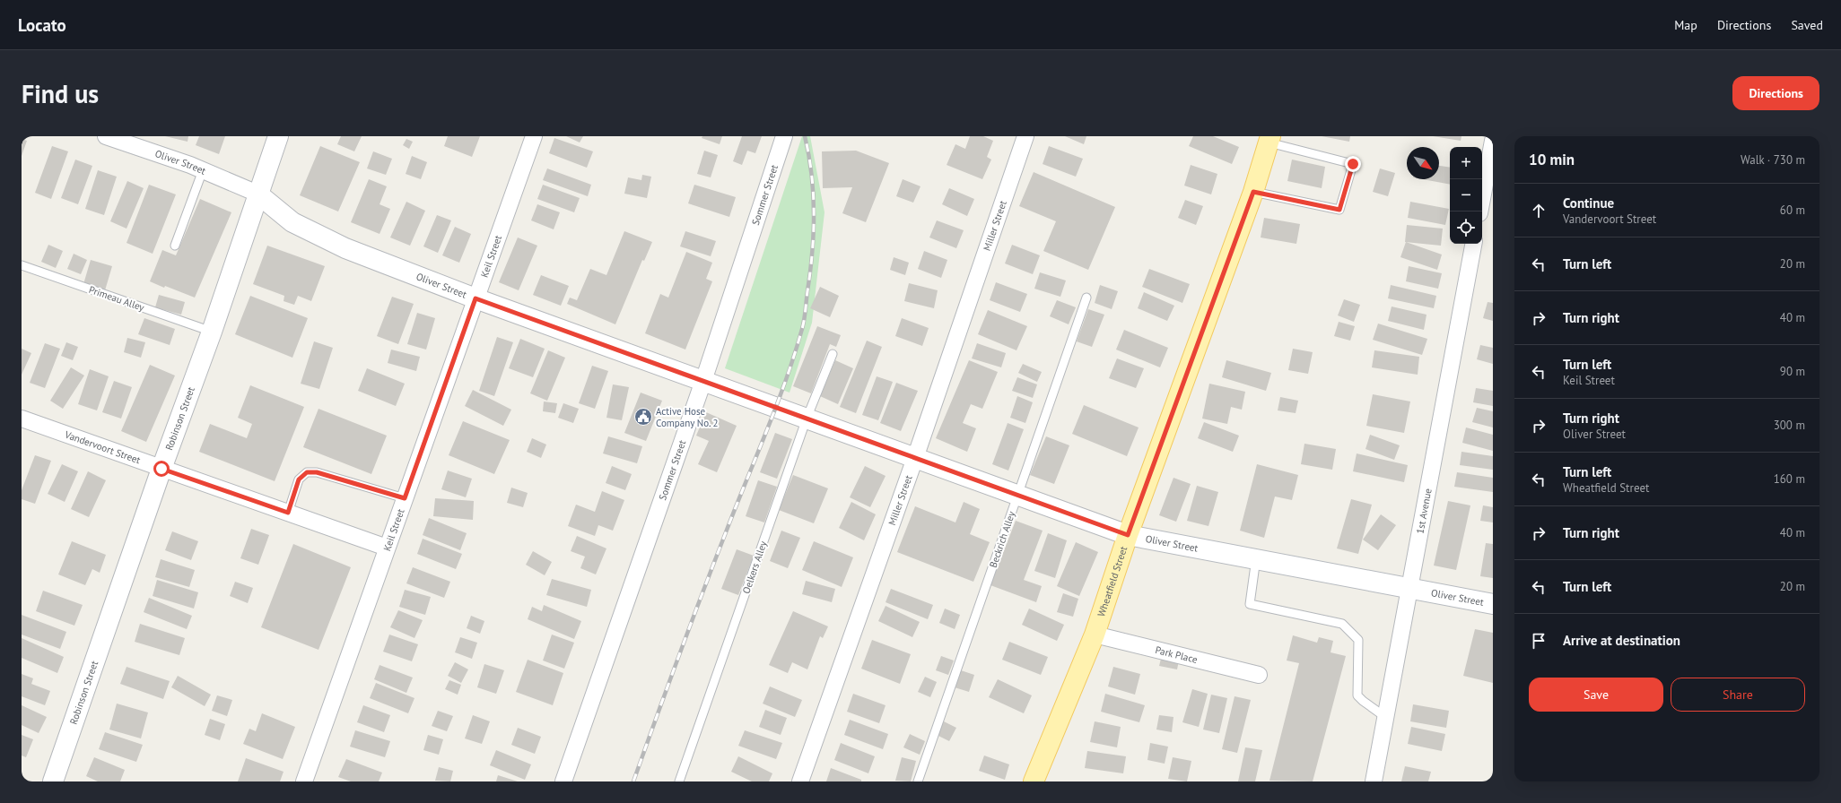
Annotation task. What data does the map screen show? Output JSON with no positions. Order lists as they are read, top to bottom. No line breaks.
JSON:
{"streets":{"main road":["Wheatfield Street"],"street":["Oliver Street","Sommer Street","Miller Street","Keil Street","Robinson Street","Vandervoort Street","1st Avenue","Park Place"],"lane":["Primeau Alley","Beckrich Alley","Oelkers Alley"]},"crossings":[["Oliver Street","Sommer Street"],["Oliver Street","Miller Street"],["Oliver Street","Keil Street"],["Oliver Street","Robinson Street"],["Oliver Street","1st Avenue"],["Oliver Street","Beckrich Alley"],["Oliver Street","Oelkers Alley"],["Oliver Street","Wheatfield Street"],["Keil Street","Vandervoort Street"],["Primeau Alley","Robinson Street"],["Robinson Street","Vandervoort Street"],["Wheatfield Street","Park Place"]],"places":{"public building":["Active Hose Company No. 2"]},"north":"bottom right","page":{"header":"Locato","nav":["Map","Directions","Saved"],"buttons":["Directions",["Save","Share"]],"title":"Find us","heading":["10 min","Walk · 730 m"],"map_buttons":["+","−"],"list":[["Continue","Vandervoort Street","60 m"],["Turn left","20 m"],["Turn right","40 m"],["Turn left","Keil Street","90 m"],["Turn right","Oliver Street","300 m"],["Turn left","Wheatfield Street","160 m"],["Turn right","40 m"],["Turn left","20 m"],"Arrive at destination"]}}
